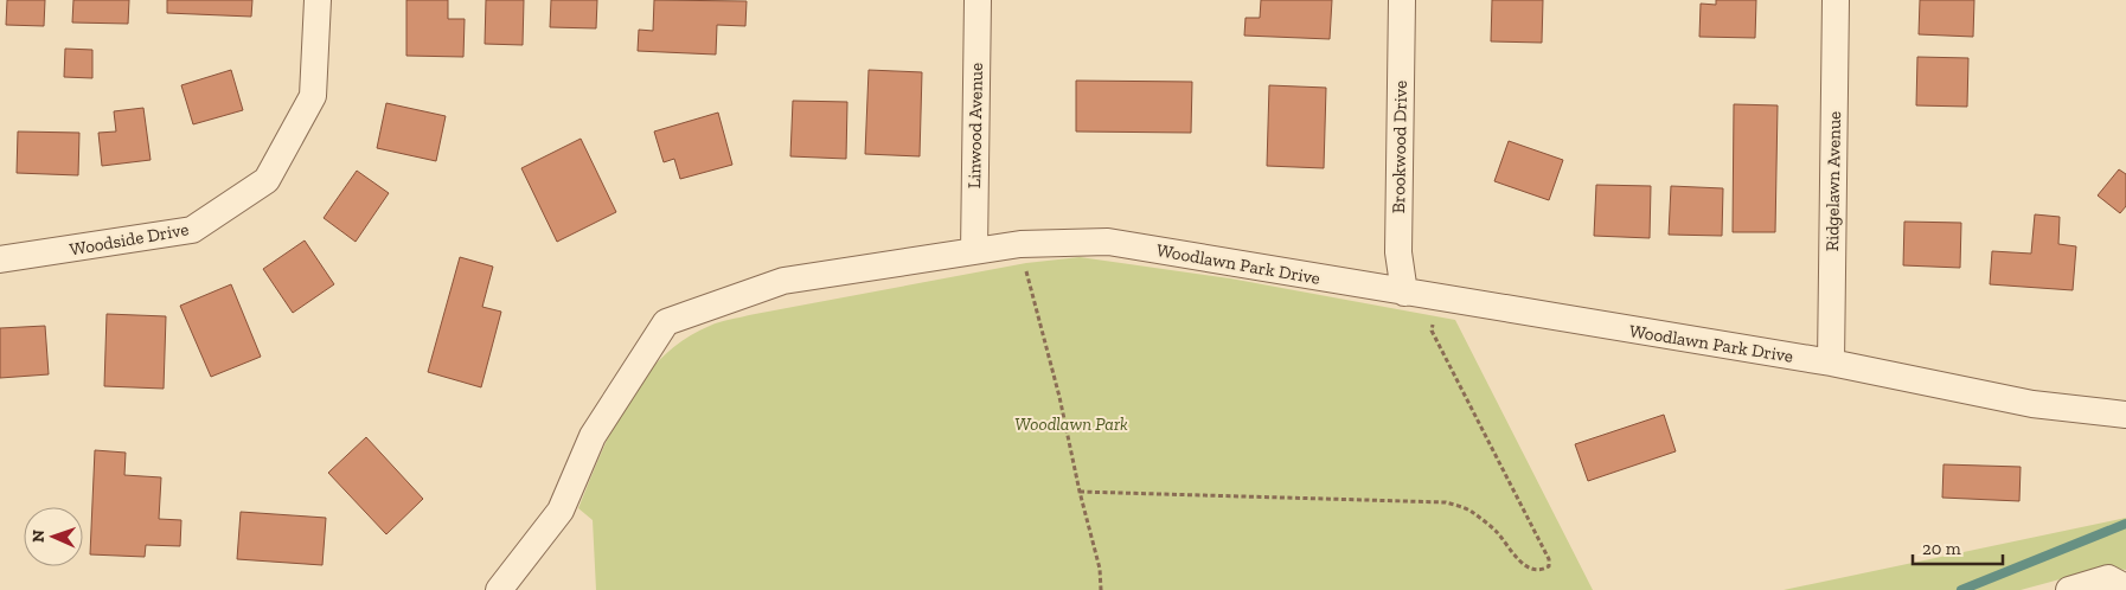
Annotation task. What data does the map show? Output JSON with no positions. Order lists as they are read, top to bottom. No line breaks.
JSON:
{"streets":{"street":["Linwood Avenue","Brookwood Drive","Ridgelawn Avenue","Woodside Drive","Woodlawn Park Drive"]},"crossings":[["Linwood Avenue","Woodlawn Park Drive"],["Brookwood Drive","Woodlawn Park Drive"],["Ridgelawn Avenue","Woodlawn Park Drive"]],"parks":["Woodlawn Park"],"scale_bar":"20 m","north":"left"}
